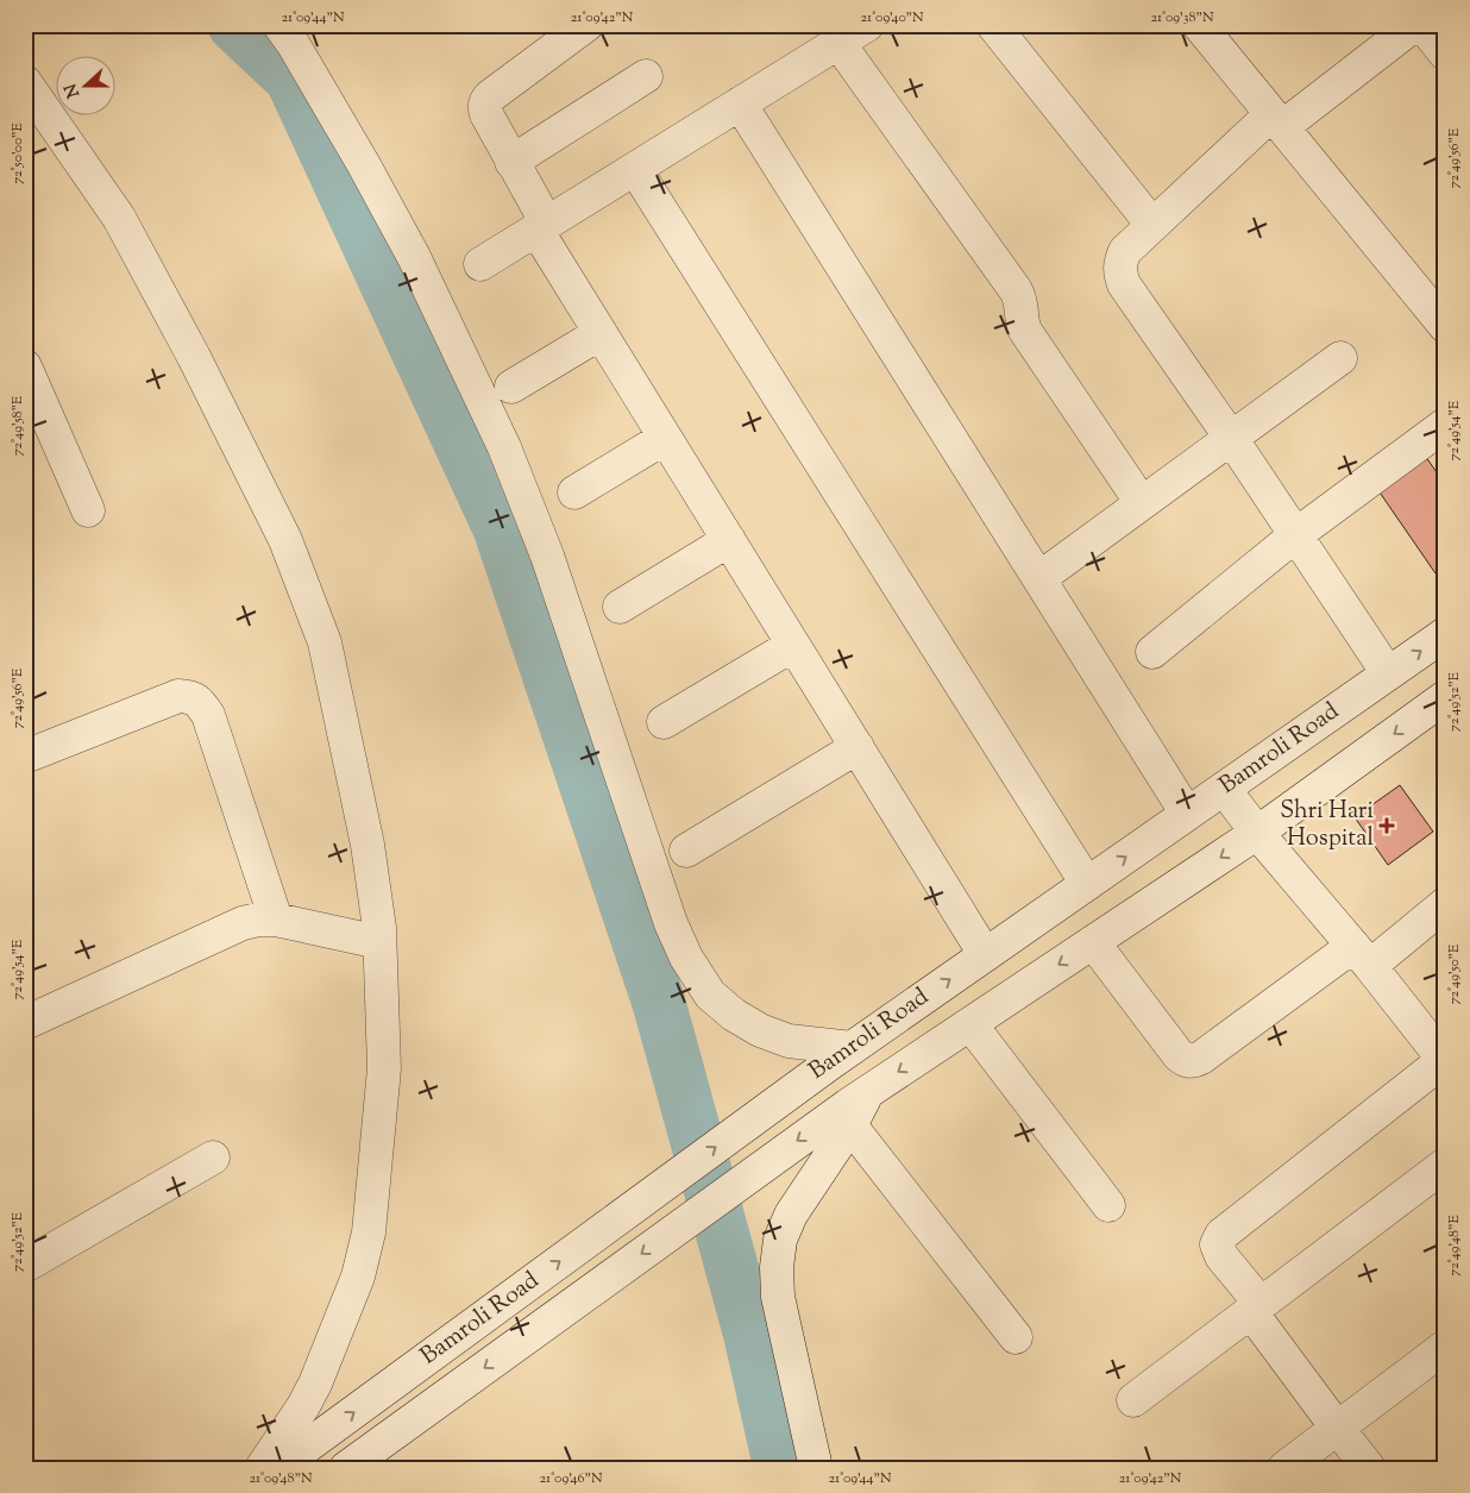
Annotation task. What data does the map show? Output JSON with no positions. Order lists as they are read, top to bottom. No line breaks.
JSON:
{"streets":{"street":["Bamroli Road"]},"places":{"health":["Shri Hari Hospital"]},"north":"left","coordinates":["21°09'44\"N","21°09'42\"N","21°09'40\"N","21°09'38\"N","72°50'00\"E","72°49'56\"E","72°49'58\"E","72°49'54\"E","72°49'52\"E","72°49'50\"E","72°49'48\"E","21°09'48\"N","21°09'46\"N"]}
